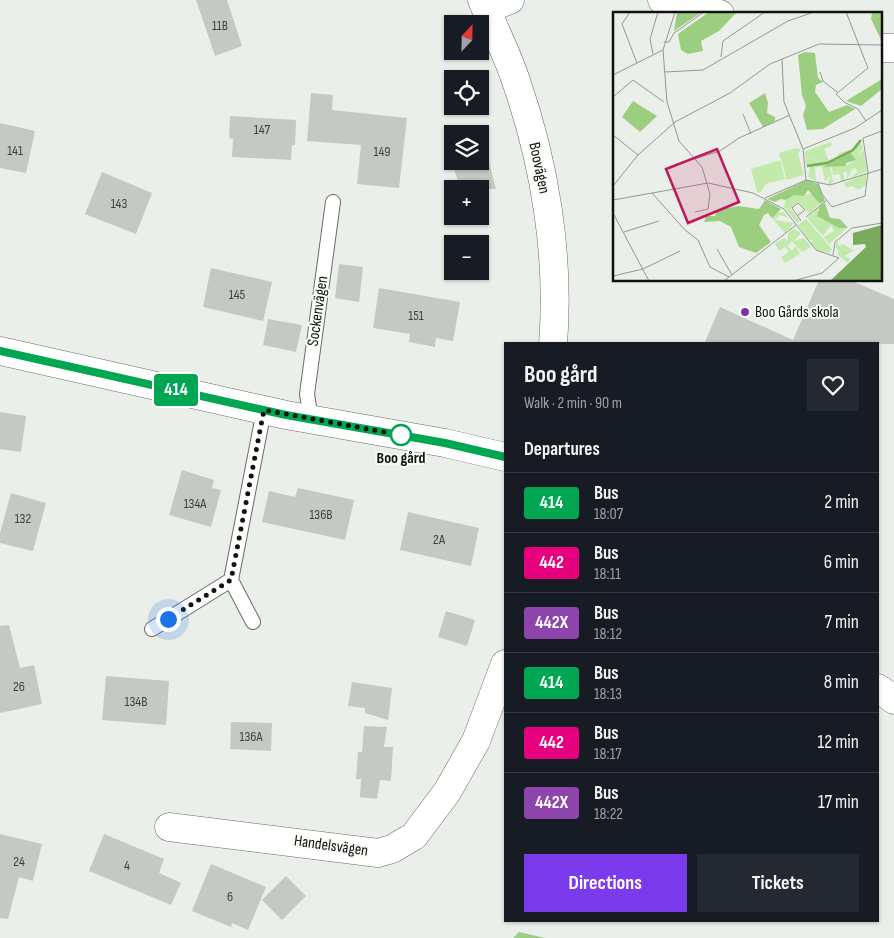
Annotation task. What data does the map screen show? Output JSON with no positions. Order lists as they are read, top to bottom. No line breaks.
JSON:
{"streets":{"street":["Boovägen","Handelsvägen"],"lane":["Sockenvägen"]},"places":["Boo Gårds skola","Boo gård"],"lines":["bus line 414"],"house_numbers":["11B","147","141","149","143","145","151","134A","136B","132","2A","26","134B","136A","24","4","6"],"north":"top","page":{"on_map":"414","map_buttons":["+","−"],"heading":[["Boo gård","Walk · 2 min · 90 m"],"Departures"],"list":[{"mark":"414","name":"Bus","note":"18:07","value":"2 min"},{"mark":"442","name":"Bus","note":"18:11","value":"6 min"},{"mark":"442X","name":"Bus","note":"18:12","value":"7 min"},{"mark":"414","name":"Bus","note":"18:13","value":"8 min"},{"mark":"442","name":"Bus","note":"18:17","value":"12 min"},{"mark":"442X","name":"Bus","note":"18:22","value":"17 min"}],"buttons":["Directions","Tickets"]}}
